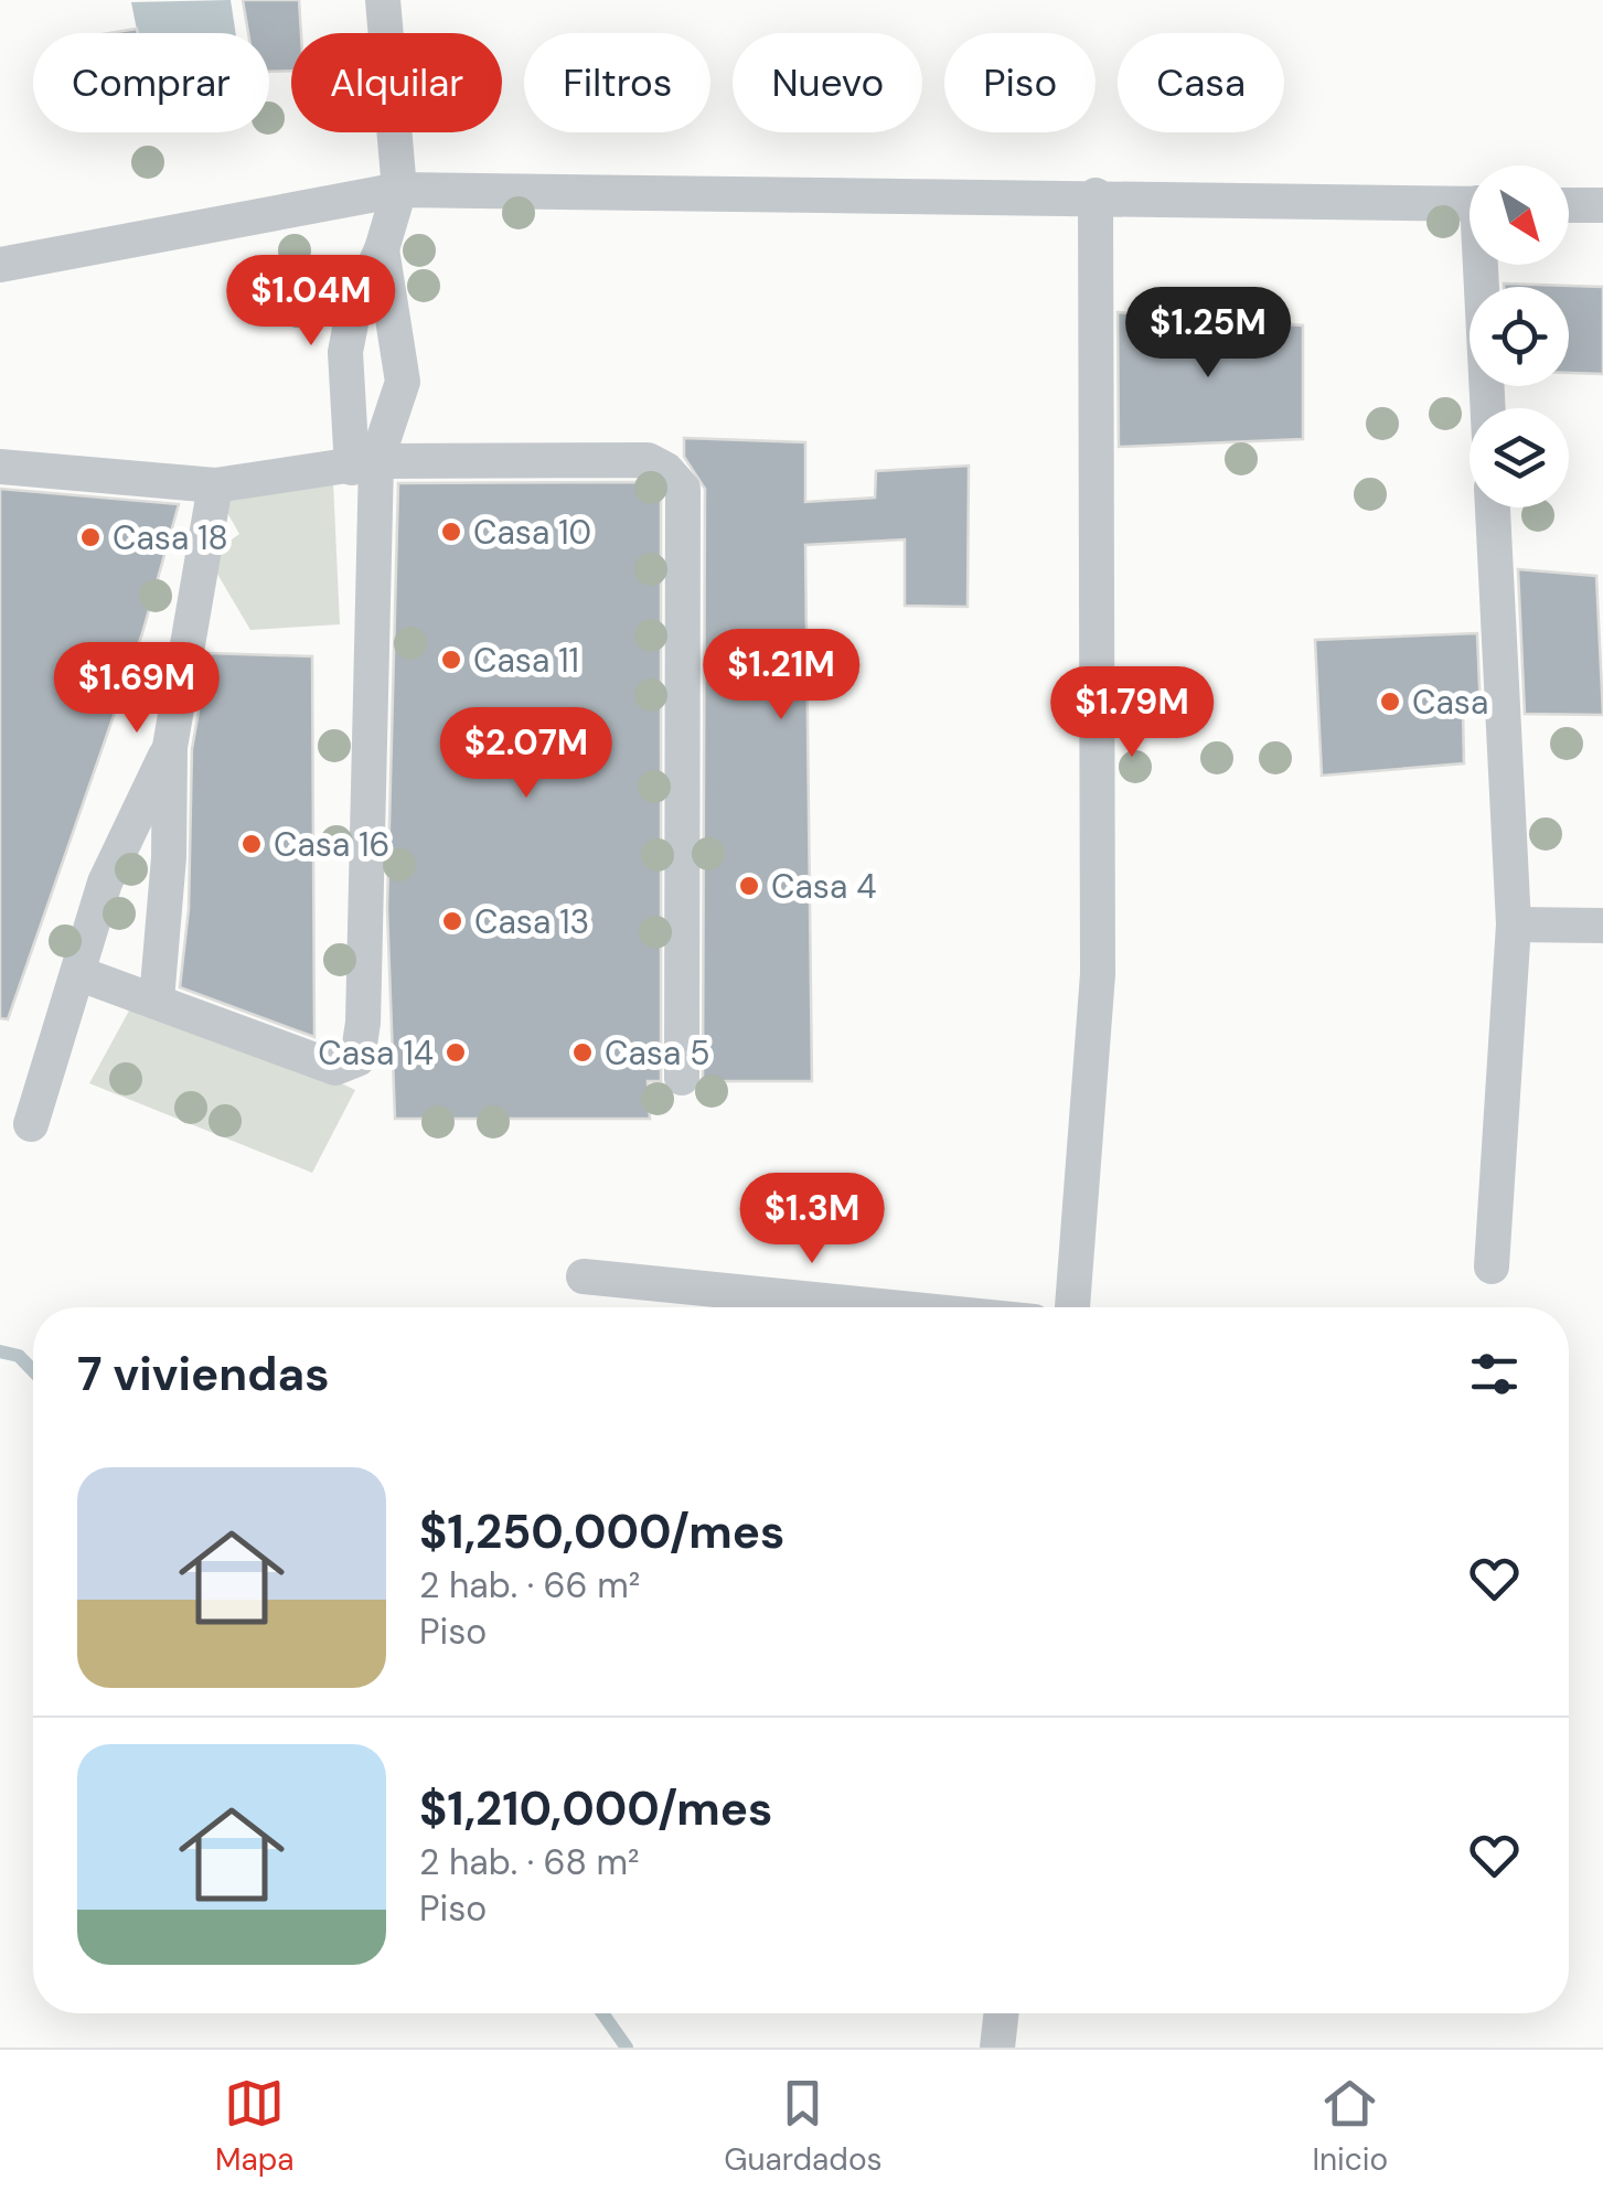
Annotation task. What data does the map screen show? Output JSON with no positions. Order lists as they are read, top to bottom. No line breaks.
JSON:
{"places":["Casa 10","Casa 18","Casa 11","Casa","Casa 16","Casa 4","Casa 13","Casa 14","Casa 5"],"north":"bottom right","page":{"chip":["Comprar","Alquilar","Filtros","Nuevo","Piso","Casa"],"price":["$1.04M","$1.25M","$1.21M","$1.69M","$1.79M","$2.07M","$1.3M"],"heading":"7 viviendas","list":[{"name":"$1,250,000/mes","note":"2 hab. · 66 m² · Piso"},{"name":"$1,210,000/mes","note":"2 hab. · 68 m² · Piso"}],"tabs":["Mapa","Guardados","Inicio"]}}
